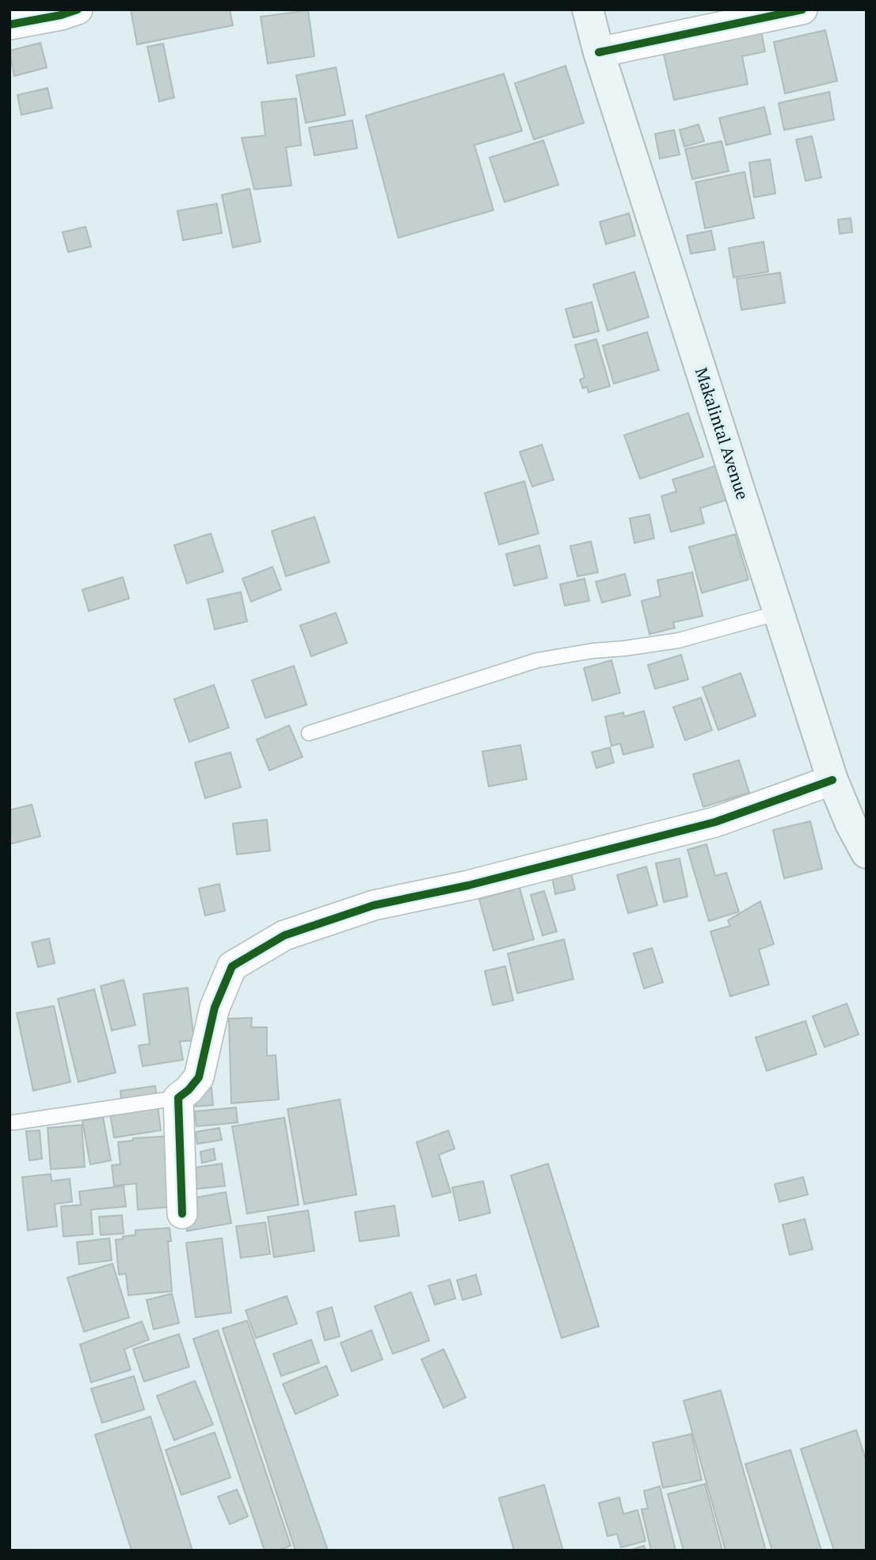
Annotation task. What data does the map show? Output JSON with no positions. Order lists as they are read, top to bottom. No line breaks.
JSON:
{"streets":{"main road":["Makalintal Avenue"]}}
